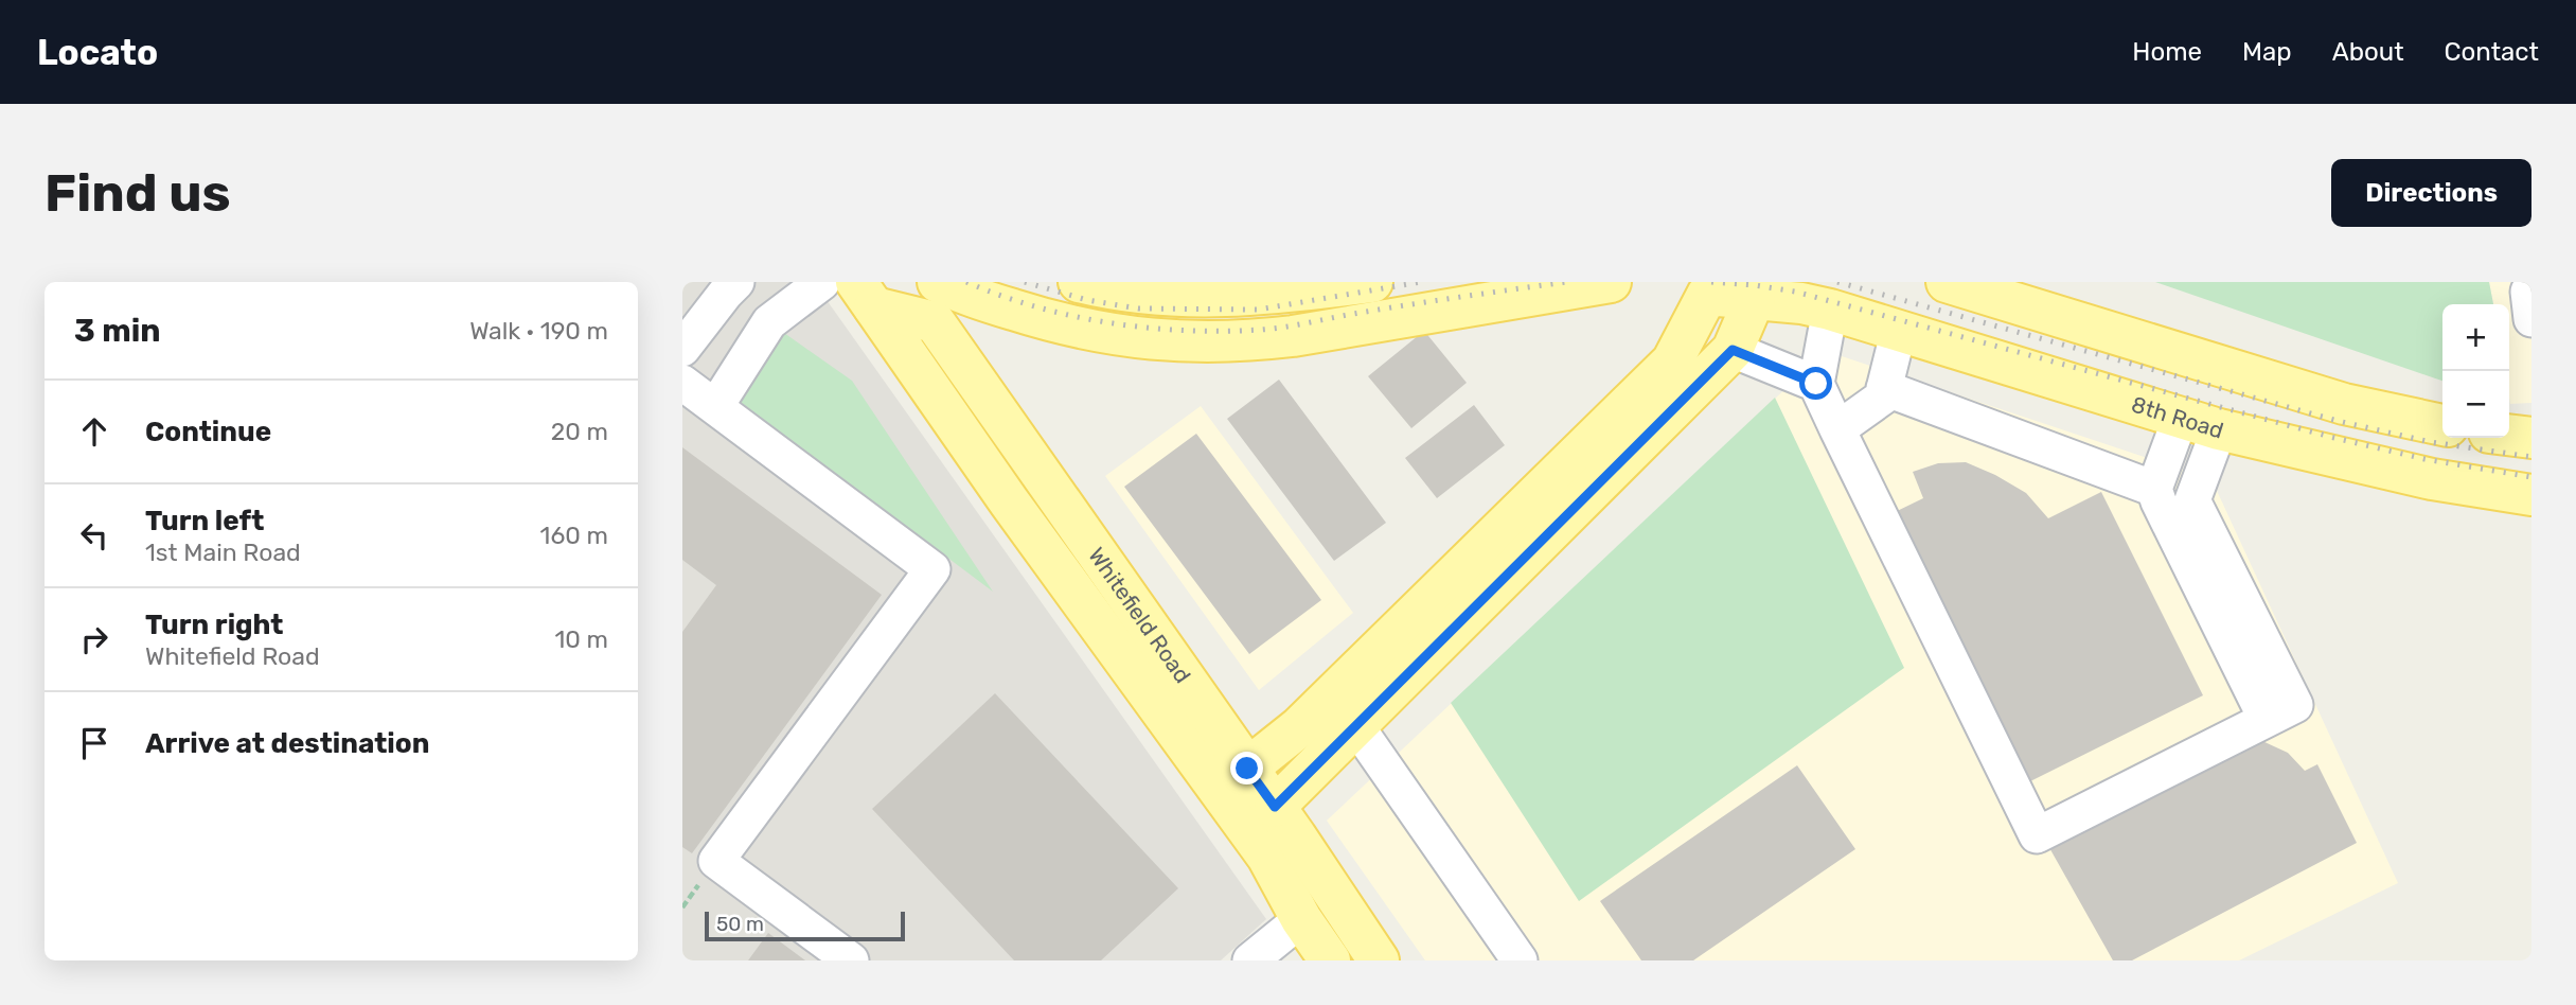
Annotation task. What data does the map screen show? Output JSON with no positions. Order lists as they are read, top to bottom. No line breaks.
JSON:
{"streets":{"main road":["8th Road","Whitefield Road"]},"crossings":[["8th Road","Whitefield Road"]],"scale_bar":"50 m","page":{"header":"Locato","nav":["Home","Map","About","Contact"],"buttons":"Directions","title":"Find us","heading":["3 min","Walk · 190 m"],"map_buttons":["+","−"],"list":[["Continue","20 m"],["Turn left","1st Main Road","160 m"],["Turn right","Whitefield Road","10 m"],"Arrive at destination"],"scale":"50 m"}}
